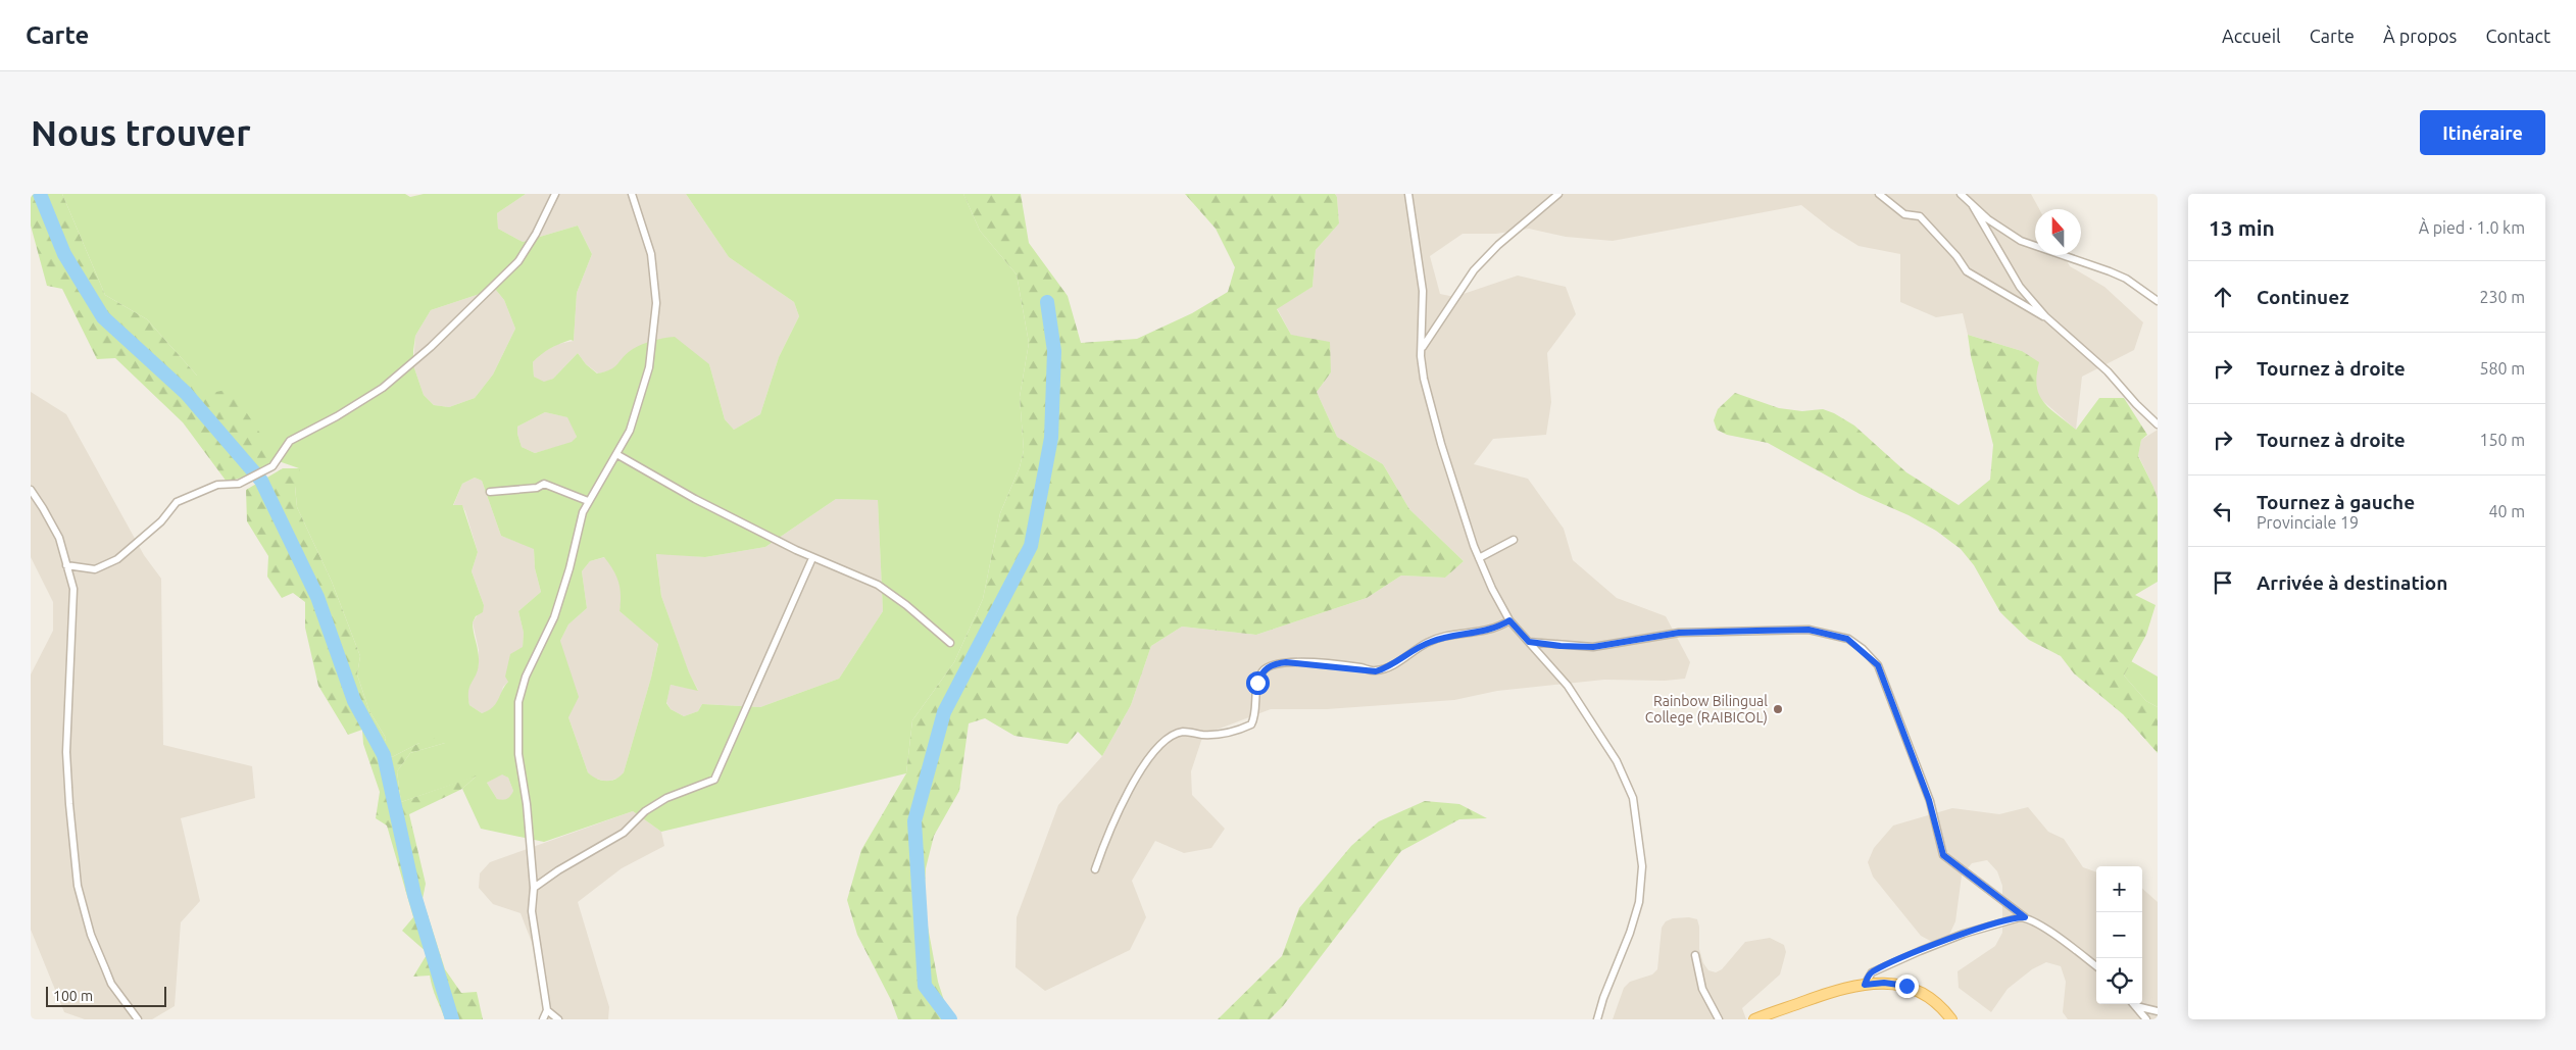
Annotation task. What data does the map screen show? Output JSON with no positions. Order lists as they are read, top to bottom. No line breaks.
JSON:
{"places":["Rainbow Bilingual College (RAIBICOL)"],"scale_bar":"100 m","north":"top","page":{"header":"Carte","nav":["Accueil","Carte","À propos","Contact"],"buttons":"Itinéraire","title":"Nous trouver","heading":["13 min","À pied · 1.0 km"],"list":[["Continuez","230 m"],["Tournez à droite","580 m"],["Tournez à droite","150 m"],["Tournez à gauche","Provinciale 19","40 m"],"Arrivée à destination"],"map_buttons":["+","−"],"scale":"100 m"}}
